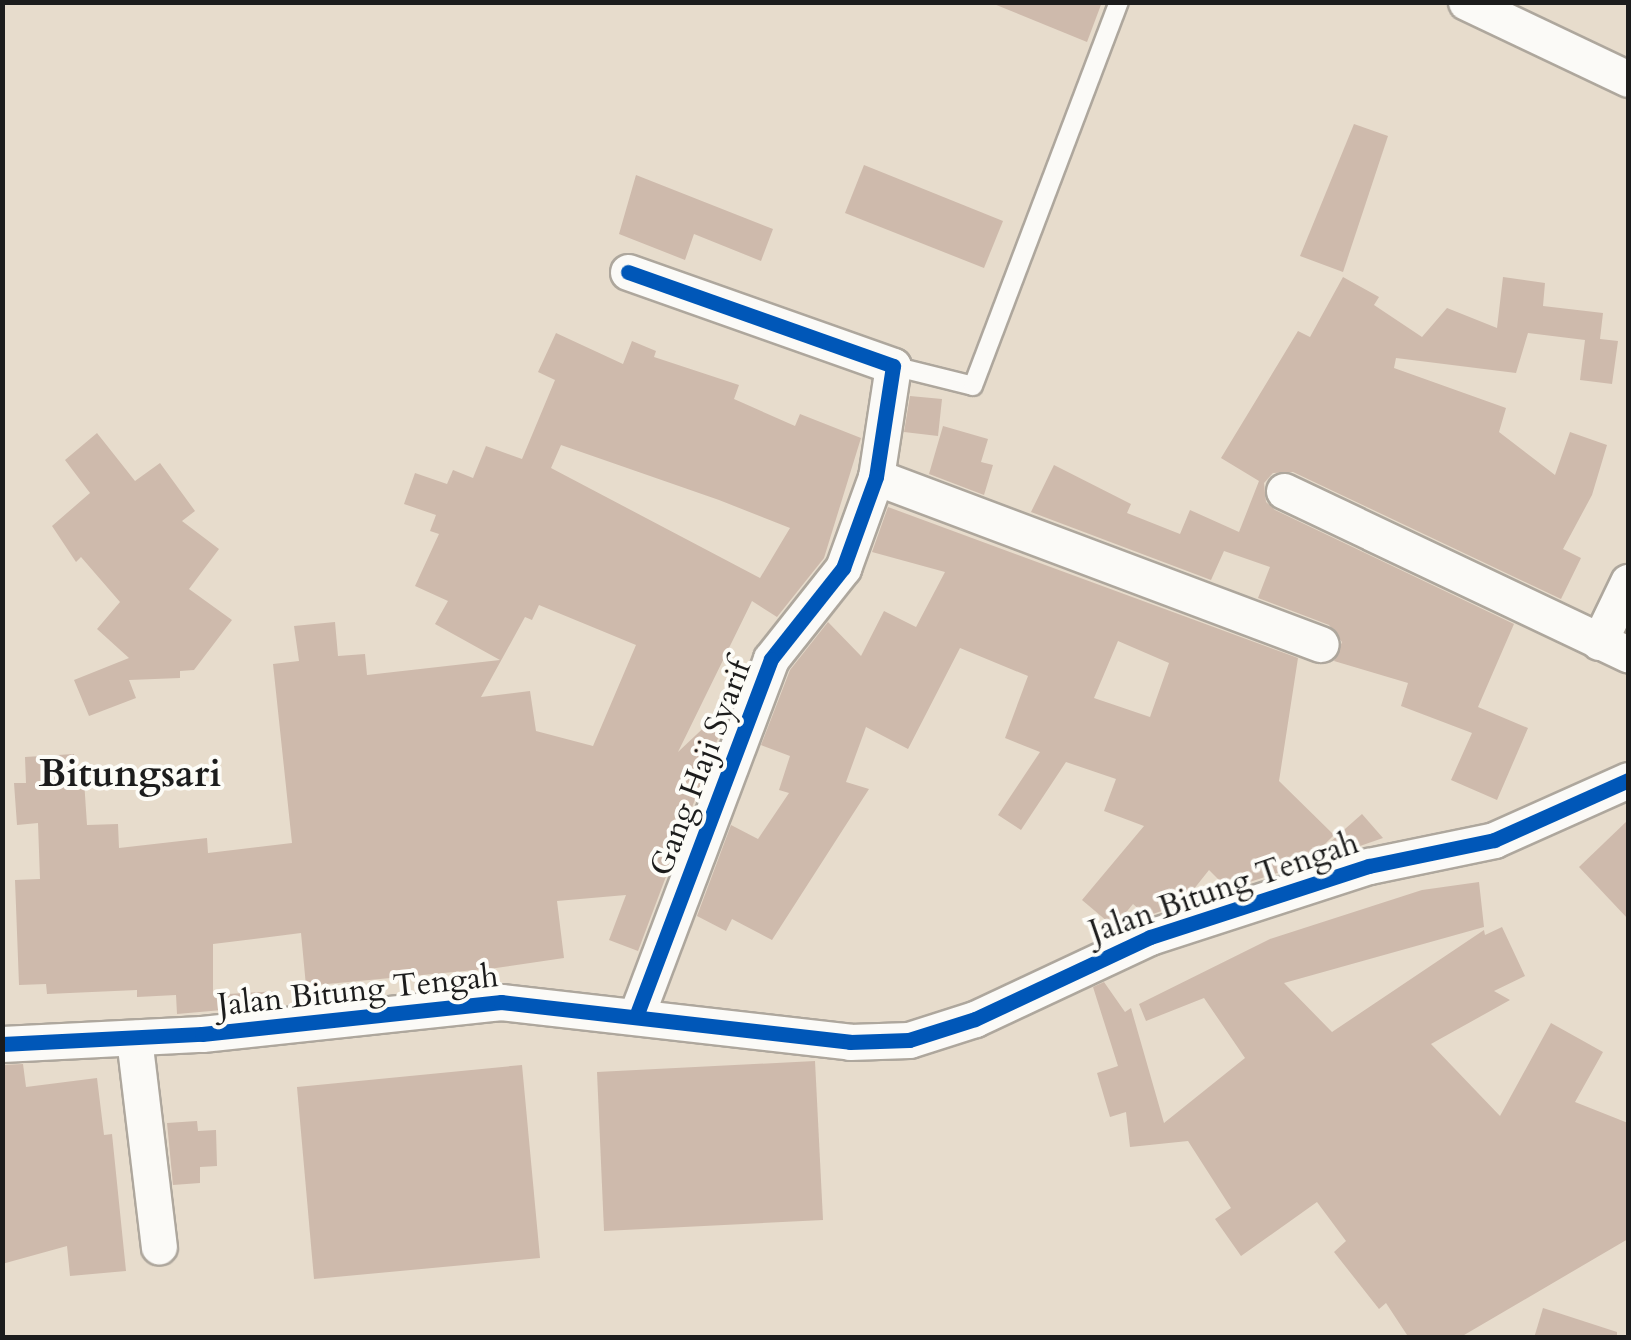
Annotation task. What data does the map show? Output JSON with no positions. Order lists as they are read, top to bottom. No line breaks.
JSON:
{"streets":{"street":["Gang Haji Syarif","Jalan Bitung Tengah"]},"crossings":[["Gang Haji Syarif","Jalan Bitung Tengah"]],"districts":["Bitungsari"]}
